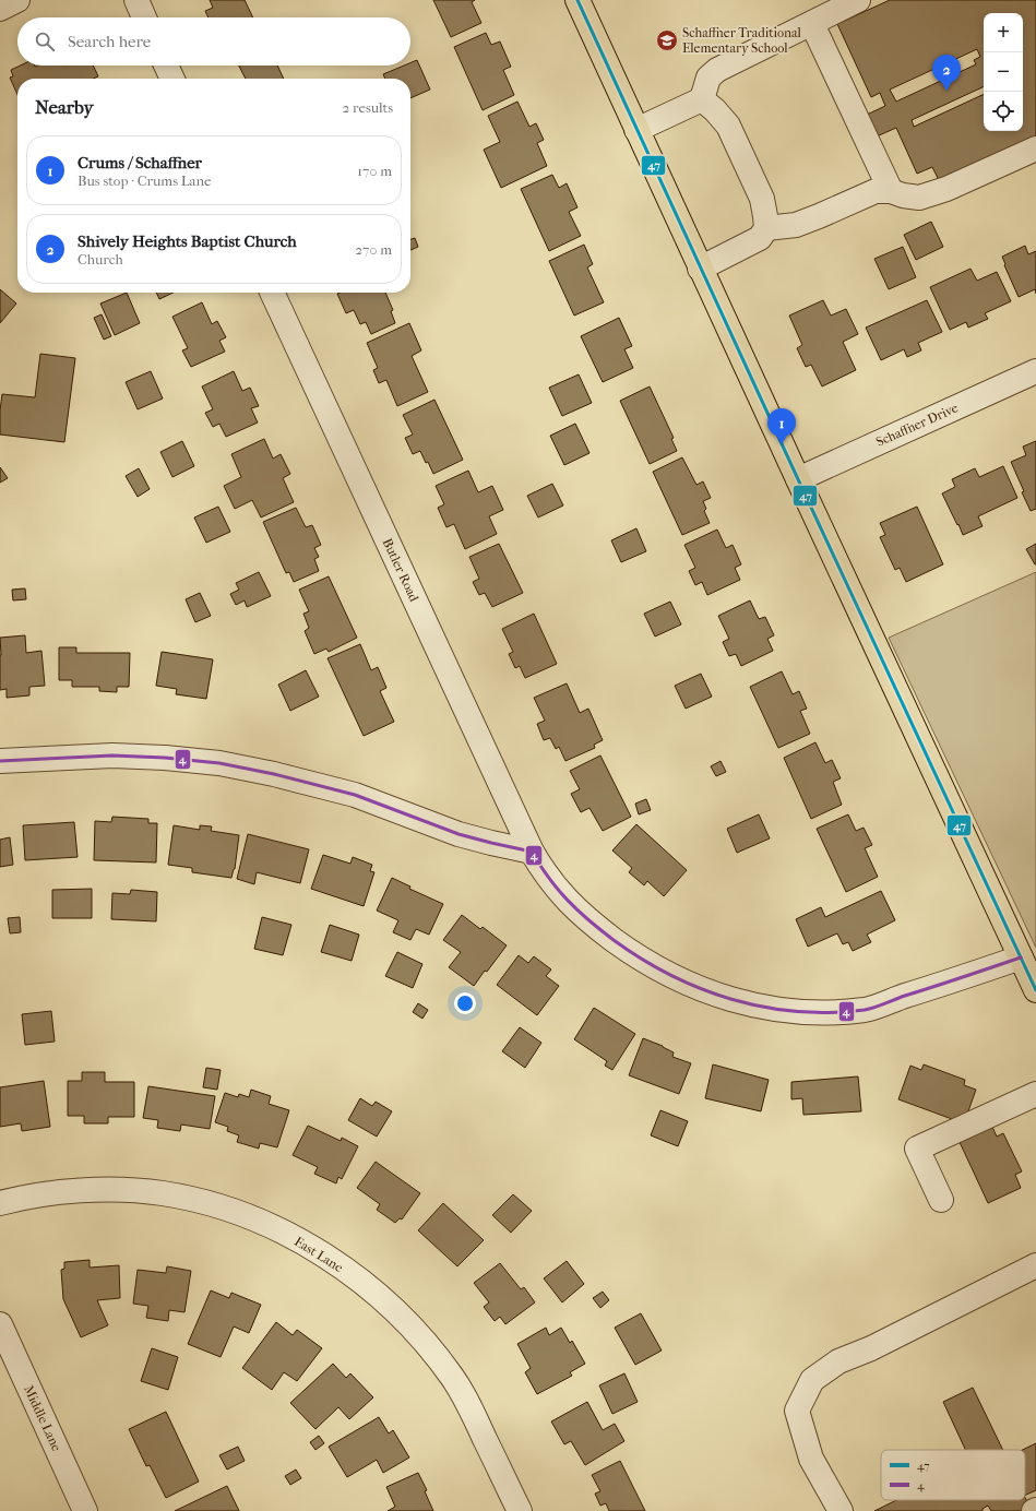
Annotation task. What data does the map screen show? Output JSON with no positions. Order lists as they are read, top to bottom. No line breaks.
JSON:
{"streets":{"street":["Schaffner Drive","Butler Road","East Lane","Middle Lane"]},"places":{"school or university":["Schaffner Traditional Elementary School"]},"lines":["transit line 47","transit line 4"],"legend":["47","4"],"page":{"map_buttons":["+","−"],"search":"Search here","pins":["2","1"],"heading":["Nearby","2 results"],"list":[{"mark":"1","name":"Crums / Schaffner","note":"Bus stop · Crums Lane","value":"170 m"},{"mark":"2","name":"Shively Heights Baptist Church","note":"Church","value":"270 m"}]}}
